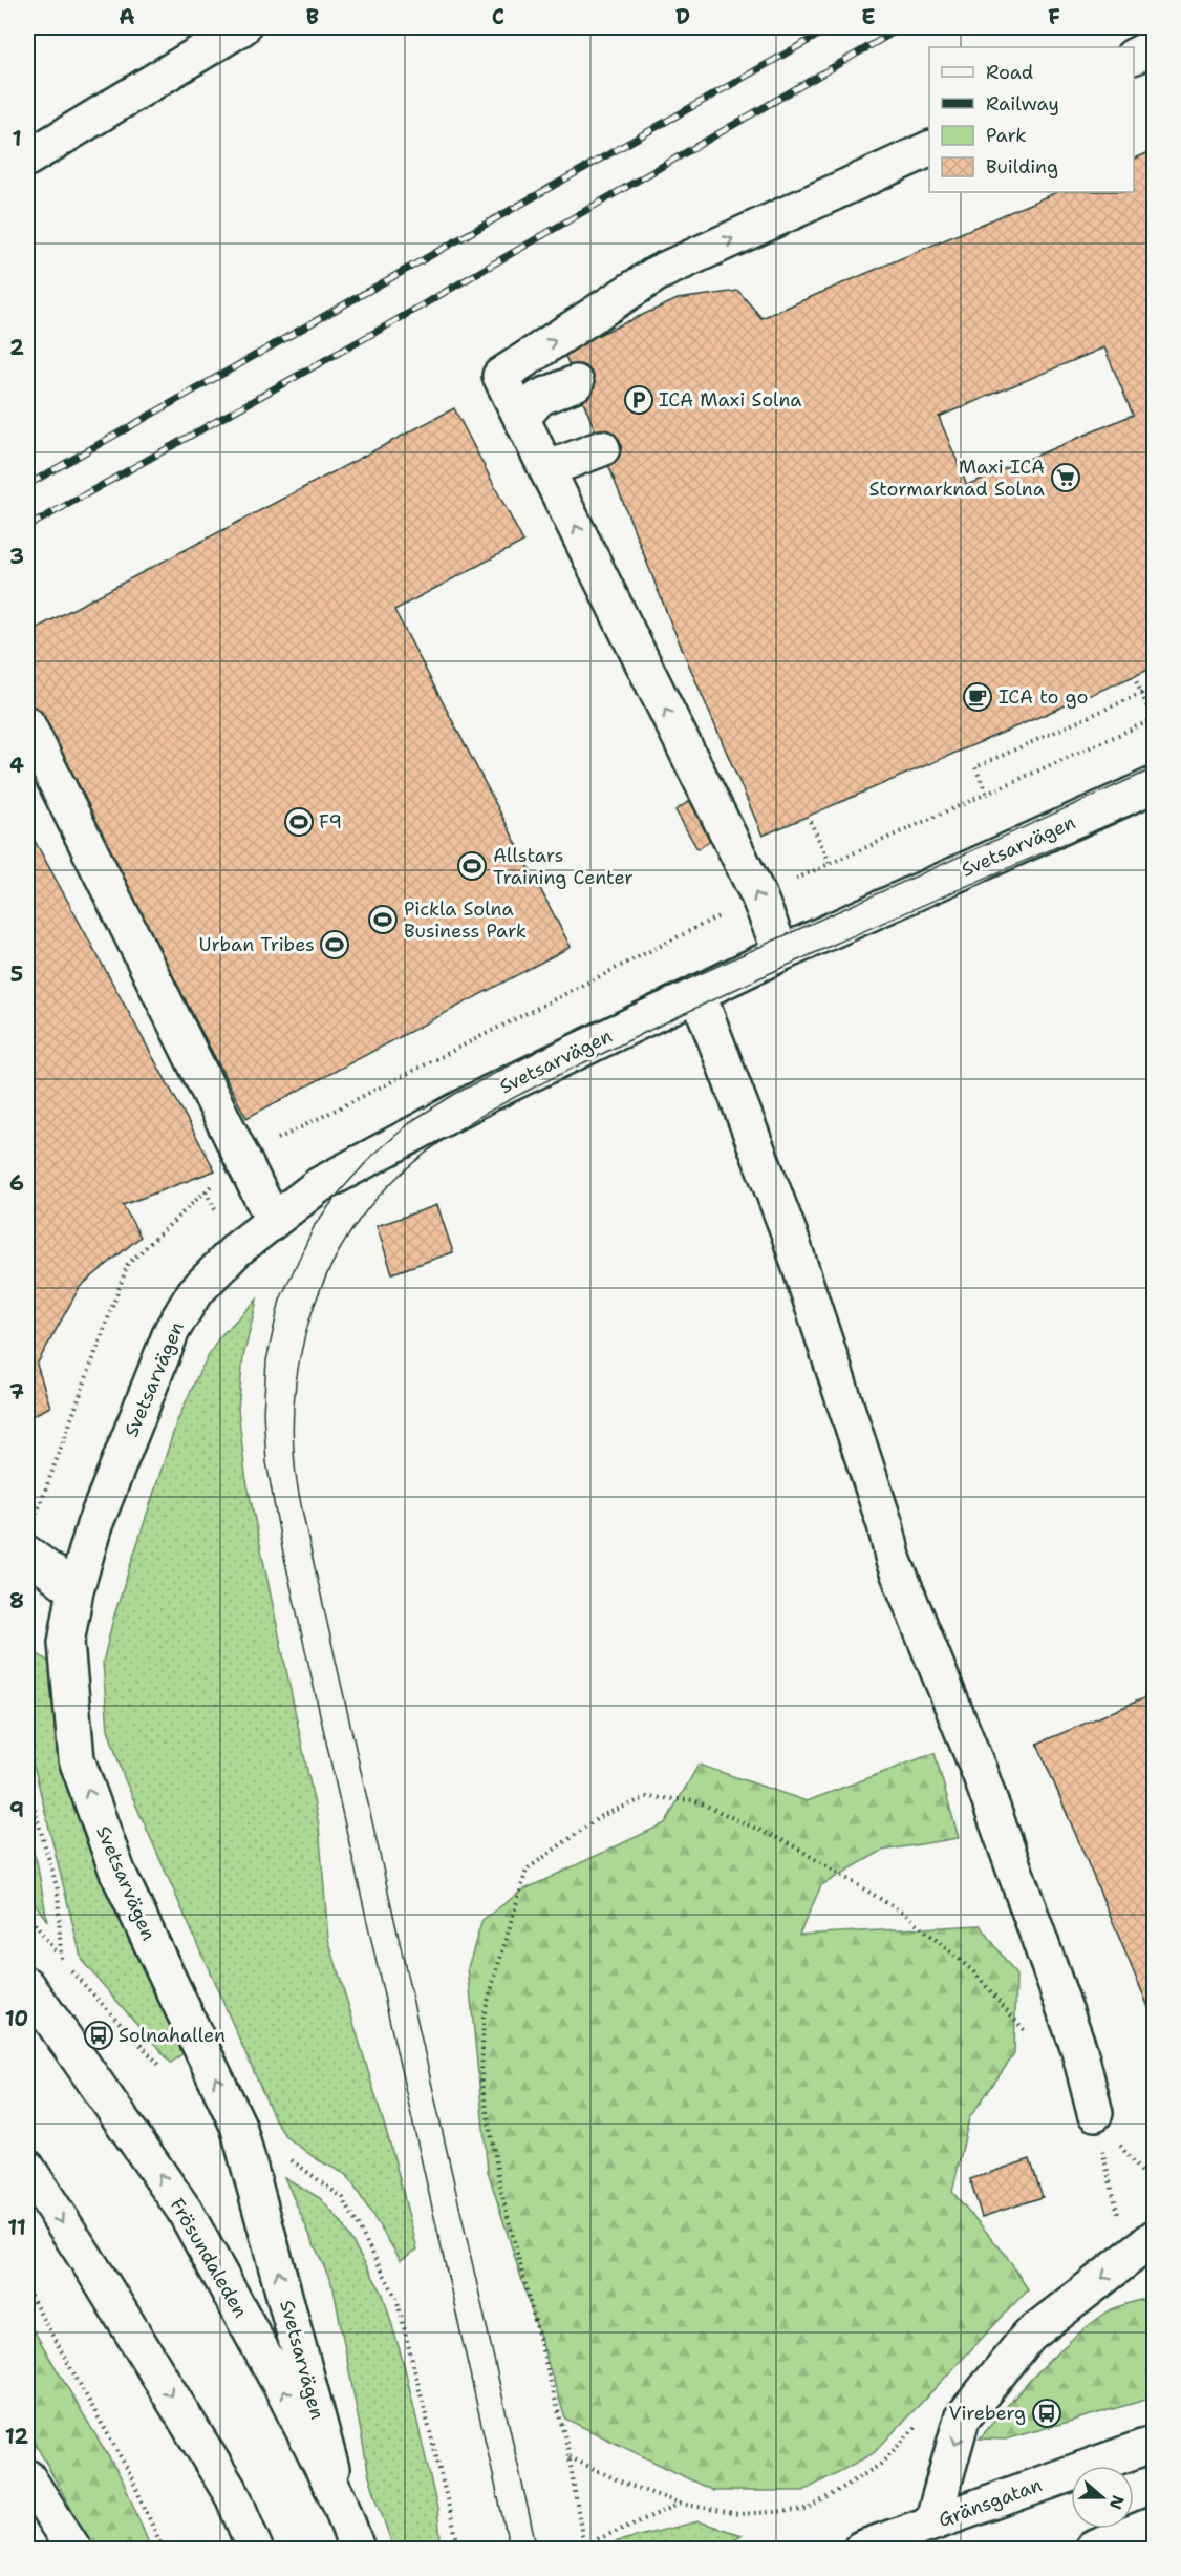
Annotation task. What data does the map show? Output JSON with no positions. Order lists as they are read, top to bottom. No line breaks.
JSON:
{"streets":{"street":["Svetsarvägen","Frösundaleden","Gränsgatan"]},"crossings":[["Svetsarvägen","Frösundaleden"]],"places":{"parking":["ICA Maxi Solna"],"supermarket":["Maxi ICA Stormarknad Solna"],"cafe":["ICA to go"],"sports":["F9","Allstars Training Center","Pickla Solna Business Park","Urban Tribes"],"bus stop":["Solnahallen","Vireberg"]},"legend":["Road","Railway","Park","Building"],"north":"right","grid":{"columns":["A","B","C","D","E","F"],"rows":["1","2","3","4","5","6","7","8","9","10","11","12"]}}
